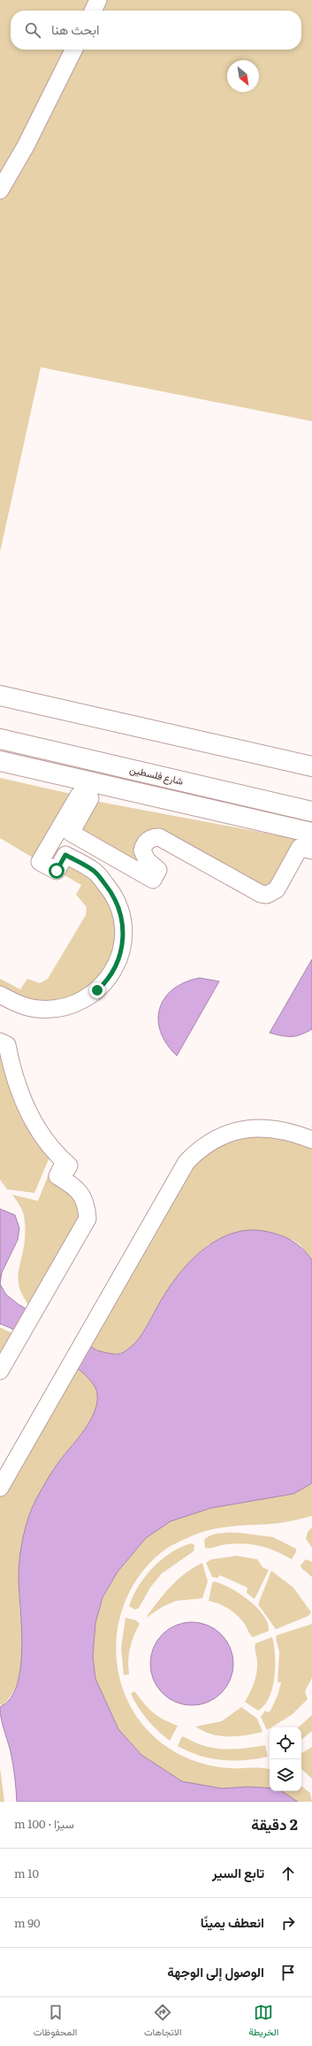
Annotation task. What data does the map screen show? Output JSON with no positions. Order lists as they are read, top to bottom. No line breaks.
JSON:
{"streets":{"main road":["شارع فلسطين"]},"north":"bottom right","page":{"search":"ابحث هنا","heading":["2 دقيقة","سيرًا · 100 m"],"list":[["تابع السير","10 m"],["انعطف يمينًا","90 m"],"الوصول إلى الوجهة"],"nav":["الخريطة","الاتجاهات","المحفوظات"]}}
